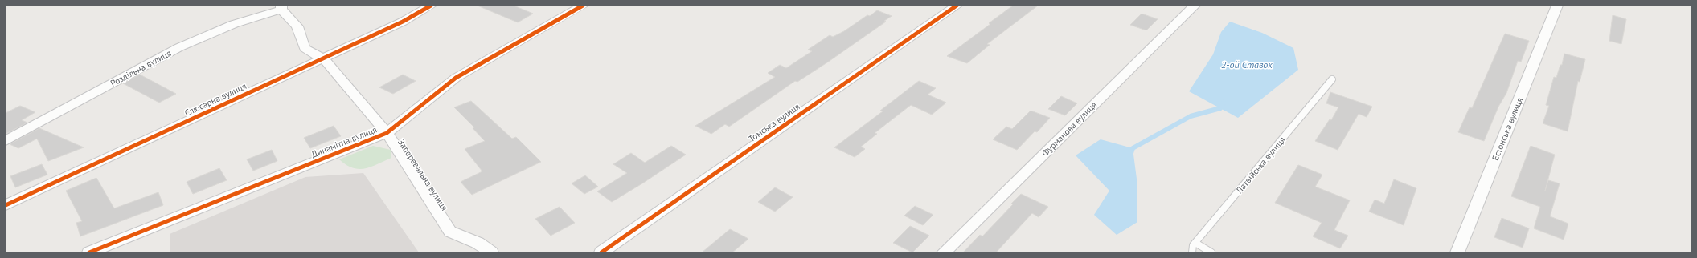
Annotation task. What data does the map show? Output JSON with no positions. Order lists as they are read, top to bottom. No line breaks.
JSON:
{"streets":{"street":["Роздільна вулиця","Слюсарна вулиця","Томська вулиця","Фурманова вулиця","Естонська вулиця","Динамітна вулиця","Заперевальна вулиця"],"lane":["Латвiйська вулиця"]},"crossings":[["Роздільна вулиця","Заперевальна вулиця"],["Слюсарна вулиця","Заперевальна вулиця"],["Динамітна вулиця","Заперевальна вулиця"]],"water":["2-ой Ставок"]}
